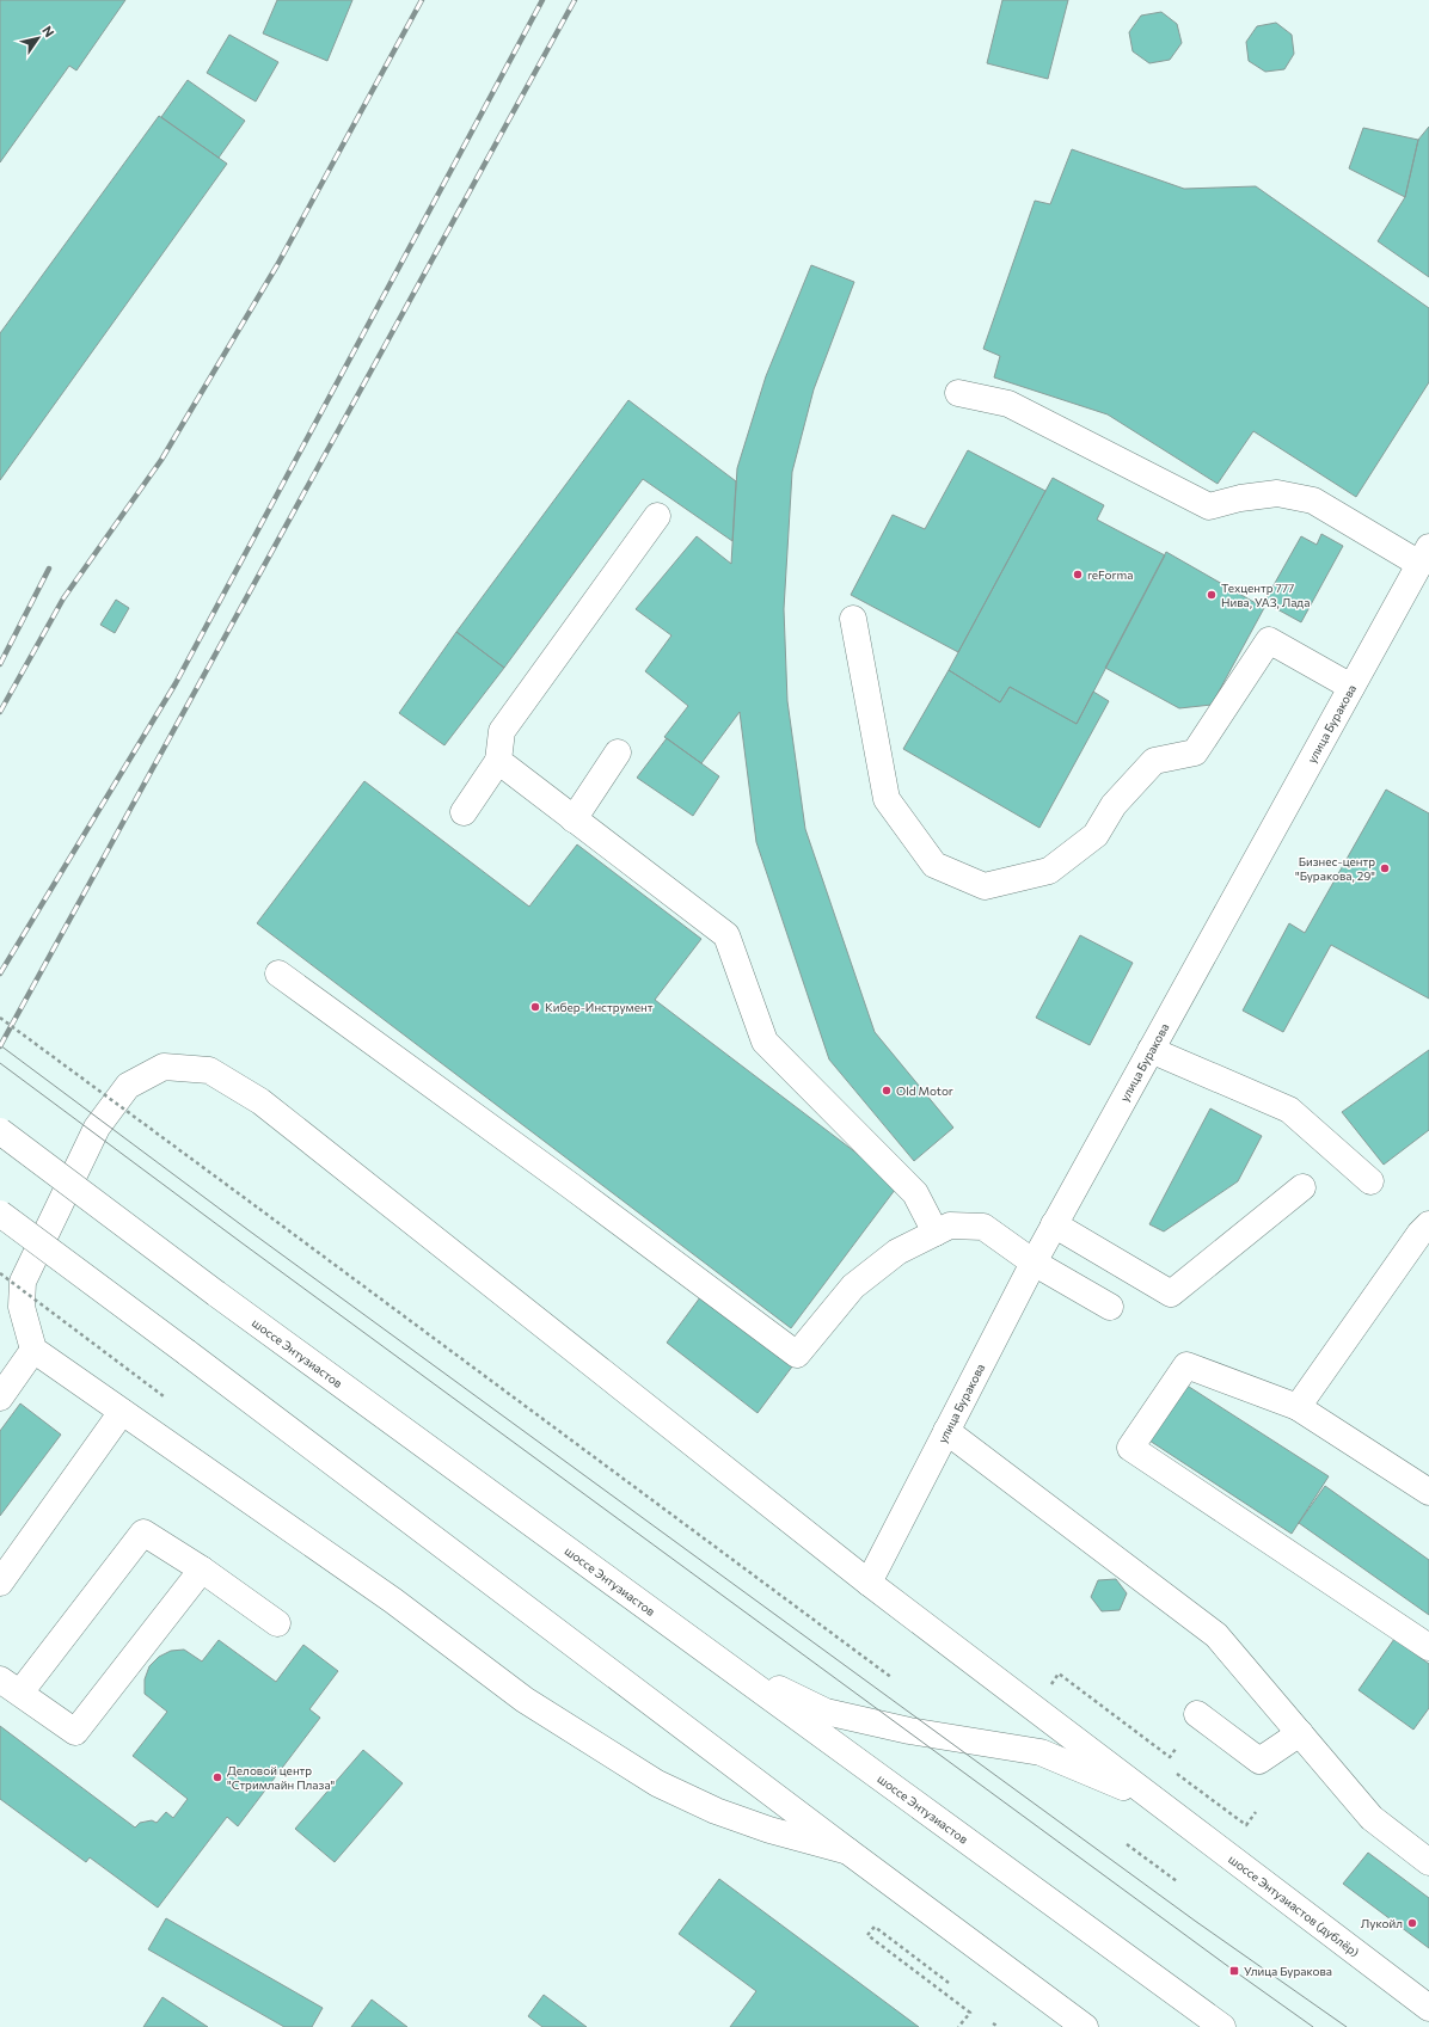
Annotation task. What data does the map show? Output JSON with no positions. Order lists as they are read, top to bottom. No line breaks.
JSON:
{"streets":{"main road":["улица Буракова","шоссе Энтузиастов","шоссе Энтузиастов (дублёр)"]},"places":{"other":["reForma","Техцентр 777 Нива, УАЗ, Лада","Бизнес-центр \"Буракова, 29\"","Кибер-Инструмент","Old Motor","Деловой центр \"Стримлайн Плаза\"","Лукойл"],"transit":["Улица Буракова"]},"north":"top right"}
